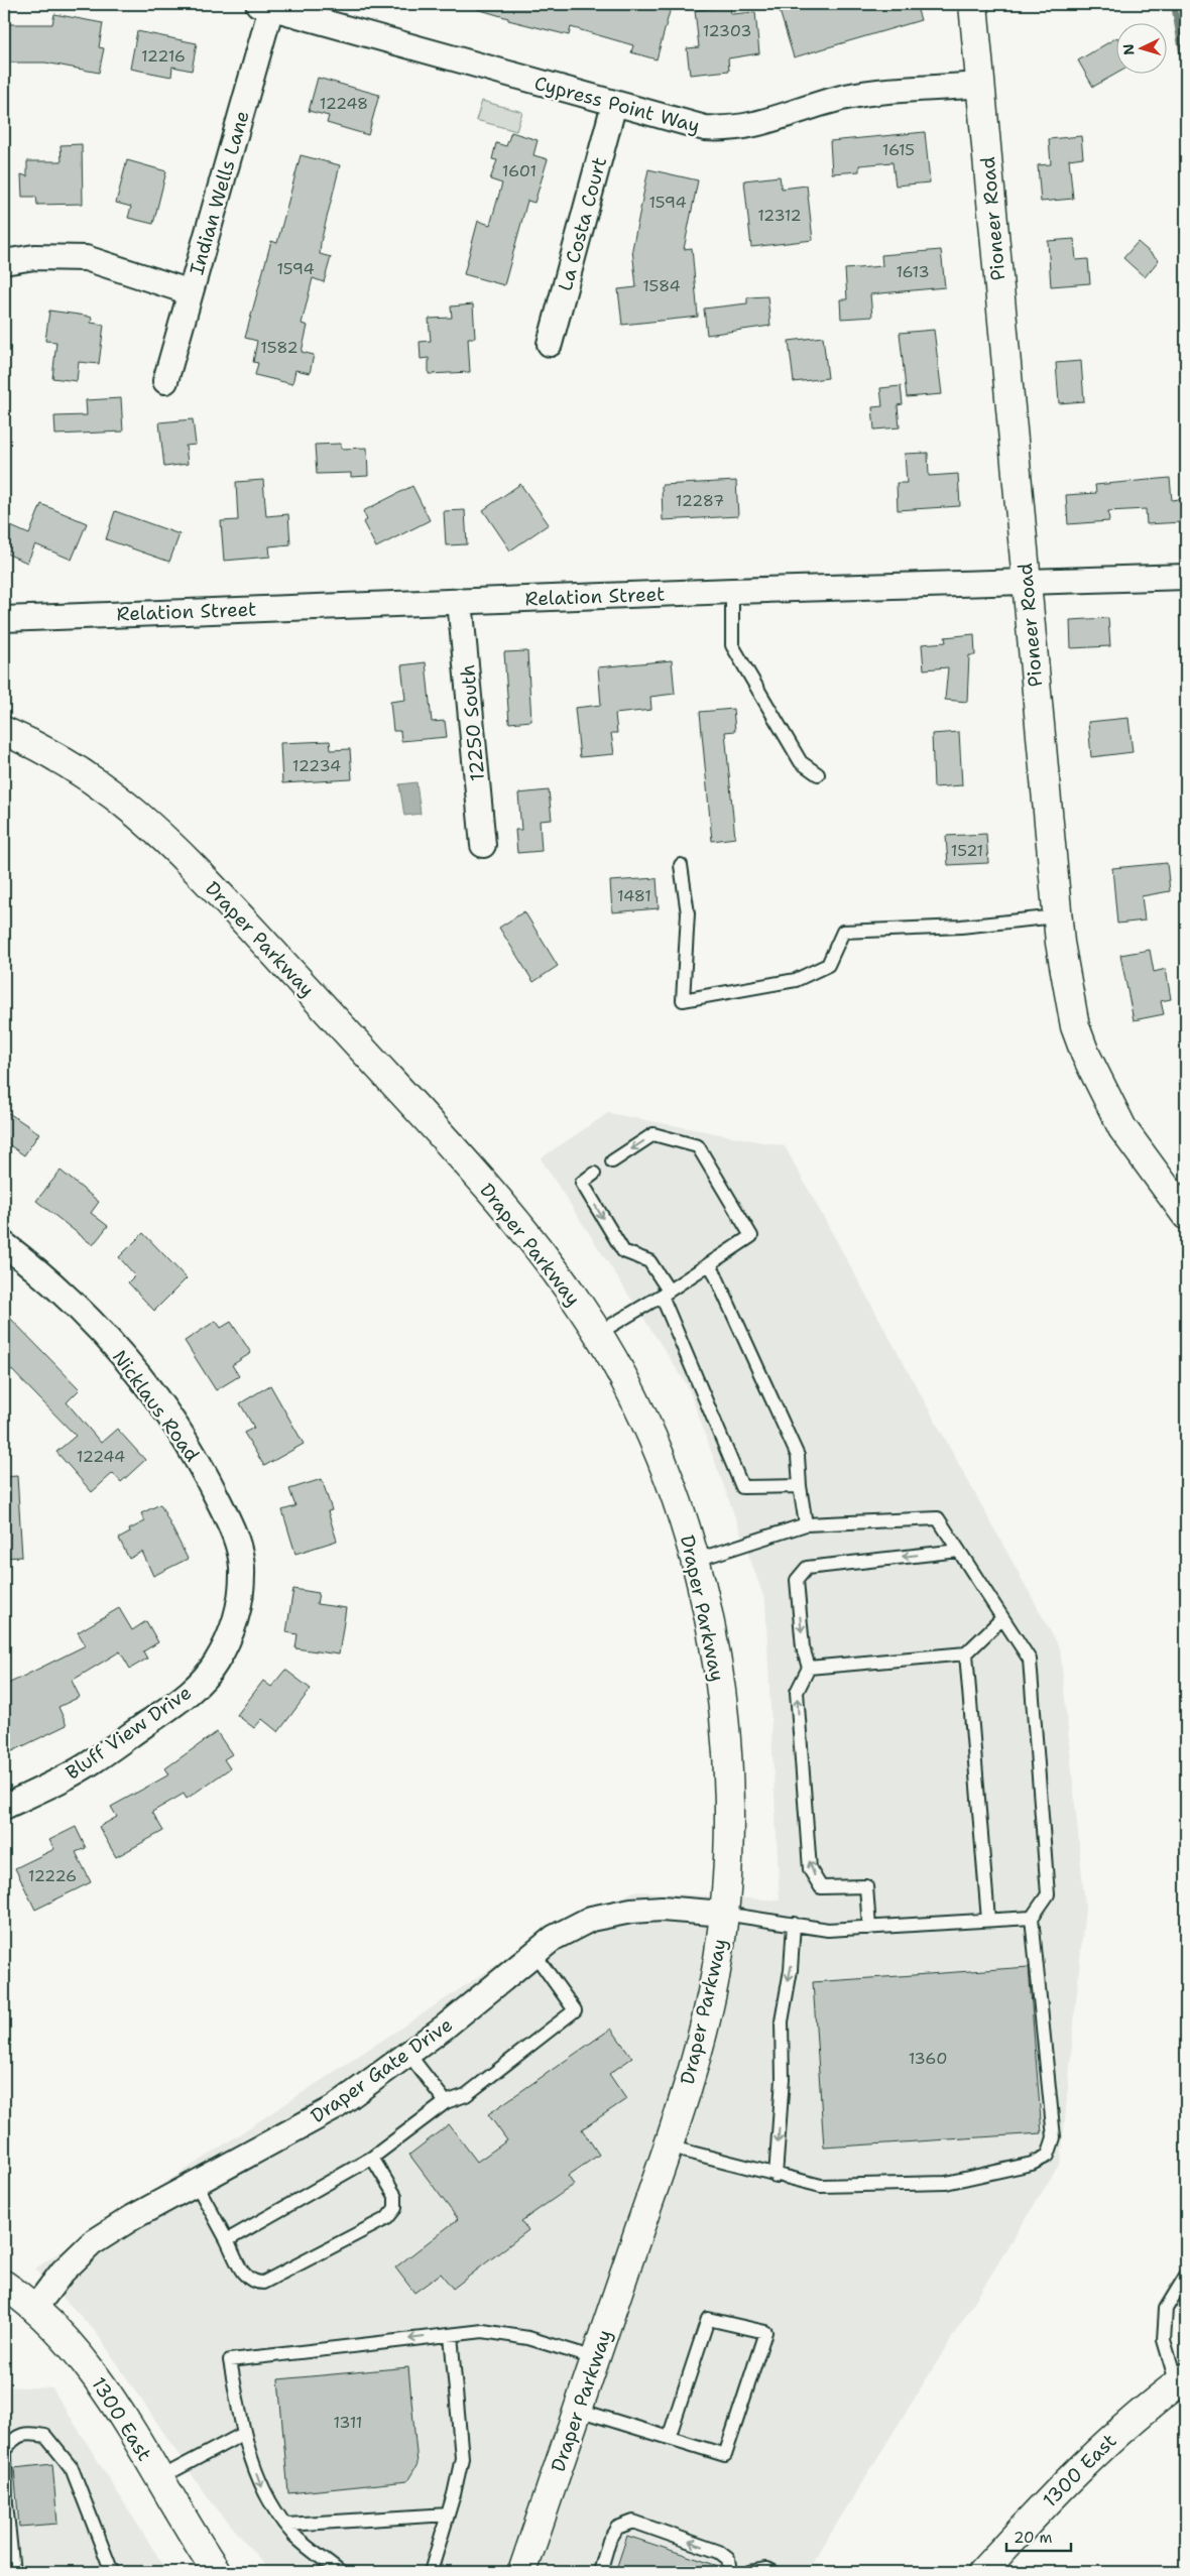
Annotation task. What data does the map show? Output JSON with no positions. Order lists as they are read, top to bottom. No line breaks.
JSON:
{"streets":{"main road":["Pioneer Road","Draper Parkway","1300 East"],"street":["Cypress Point Way","Indian Wells Lane","La Costa Court","Relation Street","12250 South","Nicklaus Road","Bluff View Drive","Draper Gate Drive"]},"crossings":[["Cypress Point Way","Indian Wells Lane"],["Cypress Point Way","Pioneer Road"],["Cypress Point Way","La Costa Court"],["Pioneer Road","Relation Street"],["Relation Street","12250 South"],["Draper Parkway","Draper Gate Drive"],["Nicklaus Road","Bluff View Drive"],["Draper Gate Drive","1300 East"]],"house_numbers":["12303","12216","12248","1615","1601","1594","12312","1594","1613","1584","1582","12287","12234","1521","1481","12244","12226","1360","1311"],"scale_bar":"20 m","north":"left"}
